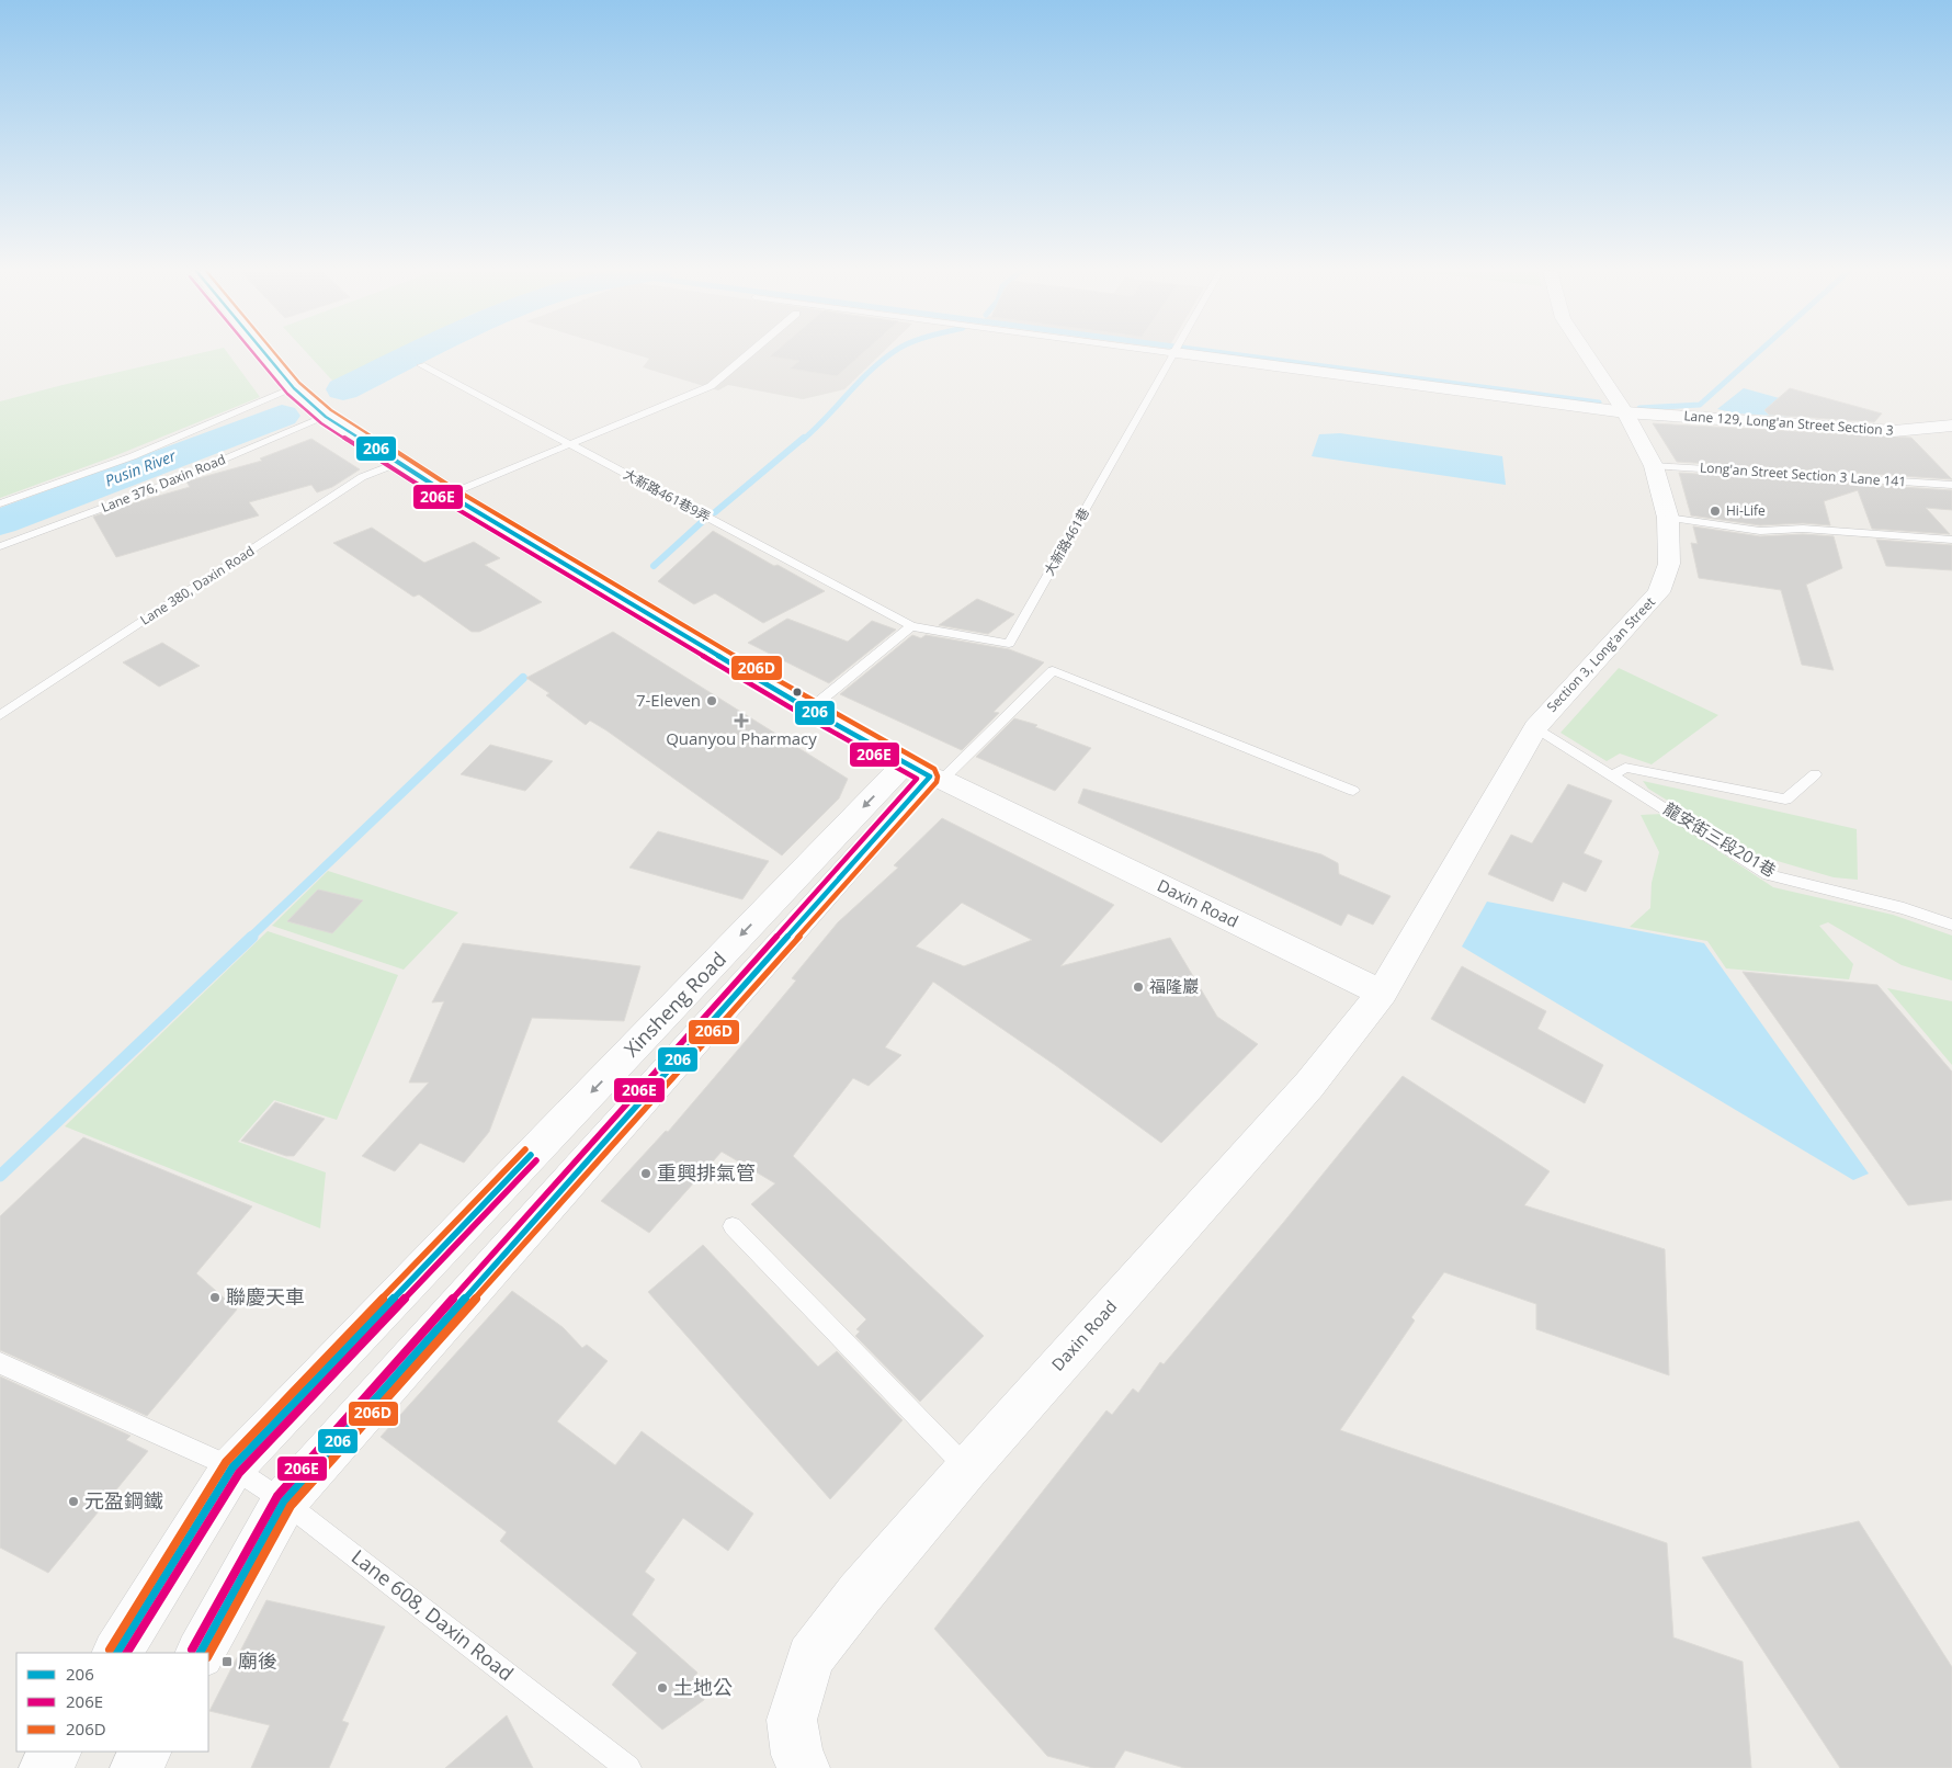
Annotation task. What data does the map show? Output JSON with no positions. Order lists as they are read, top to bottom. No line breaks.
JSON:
{"streets":{"street":["Lane 129, Long'an Street Section 3","Section 3, Long'an Street","Daxin Road","Xinsheng Road"],"lane":["Long'an Street Section 3 Lane 141","Lane 376, Daxin Road","大新路461巷9弄","大新路461巷","Lane 380, Daxin Road","龍安街三段201巷","Lane 608, Daxin Road"]},"crossings":[["Lane 129, Long'an Street Section 3","Section 3, Long'an Street"],["Long'an Street Section 3 Lane 141","Section 3, Long'an Street"],["Lane 376, Daxin Road","Daxin Road"],["大新路461巷9弄","大新路461巷"],["Lane 380, Daxin Road","Daxin Road"],["Section 3, Long'an Street","龍安街三段201巷"],["Section 3, Long'an Street","Daxin Road"],["Daxin Road","Xinsheng Road"],["Xinsheng Road","Lane 608, Daxin Road"]],"water":["Pusin River"],"places":{"other":["Hi-Life","7-Eleven","福隆巖","重興排氣管","聯慶天車","元盈鋼鐵","土地公"],"health":["Quanyou Pharmacy"],"transit":["廟後"]},"lines":["transit line 206","transit line 206E","transit line 206D"],"legend":["206","206E","206D"]}
